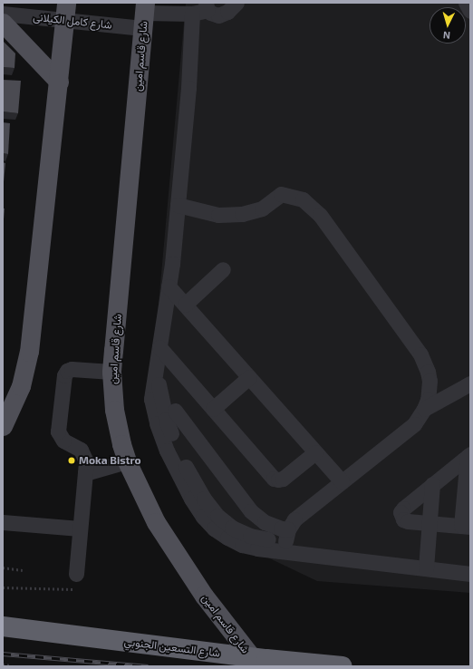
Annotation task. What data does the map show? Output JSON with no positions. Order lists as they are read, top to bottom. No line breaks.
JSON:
{"streets":{"highway":["شارع التسعين الجنوبي"],"main road":["شارع قاسم امين"],"street":["شارع كامل الكيلانى"]},"crossings":[["شارع كامل الكيلانى","شارع قاسم امين"],["شارع قاسم امين","شارع التسعين الجنوبي"]],"places":["Moka Bistro"],"north":"bottom"}
